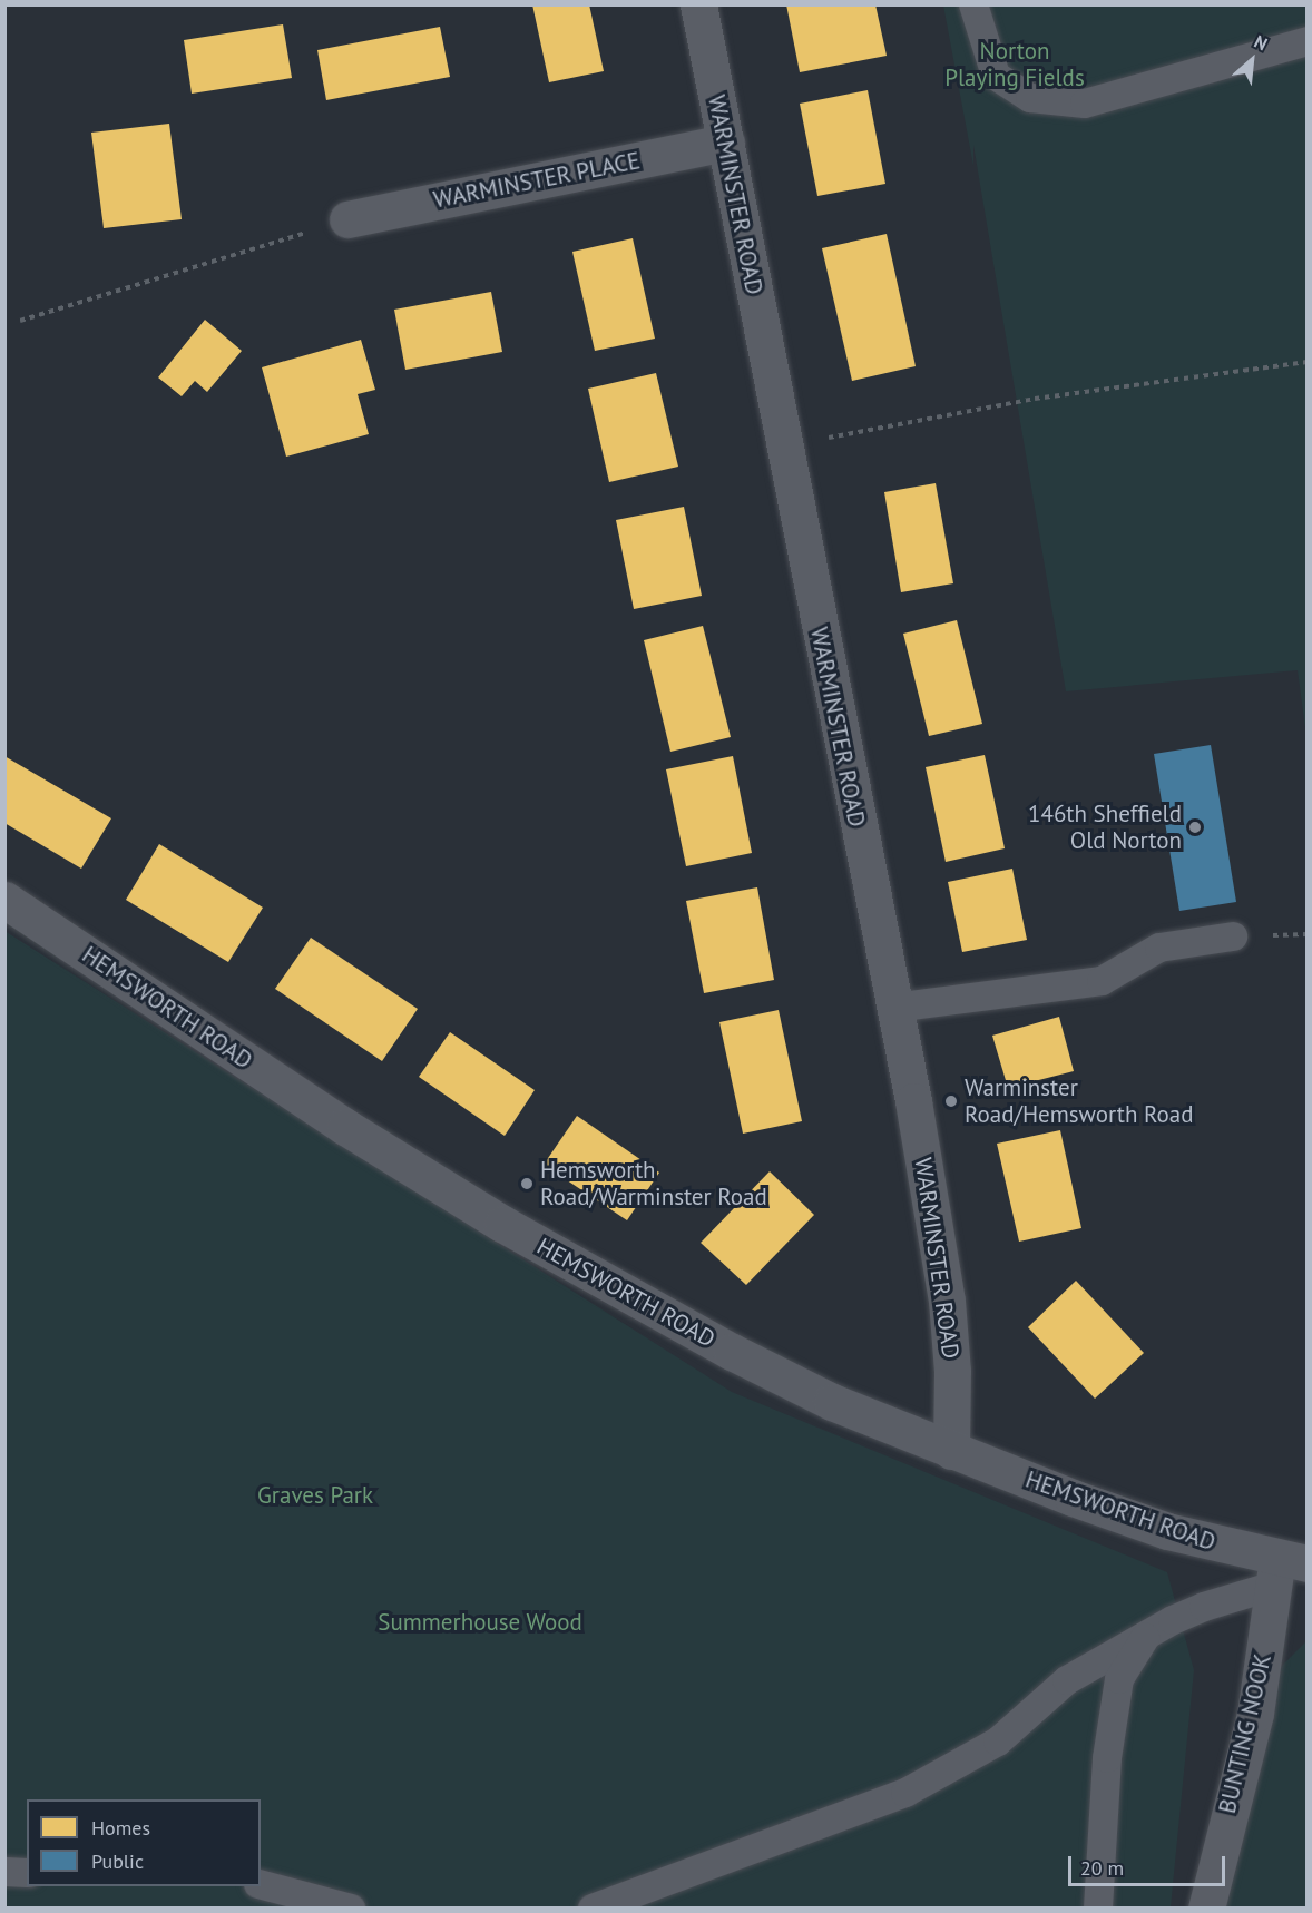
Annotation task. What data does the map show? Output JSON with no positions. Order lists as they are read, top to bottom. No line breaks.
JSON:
{"streets":{"street":["WARMINSTER PLACE","WARMINSTER ROAD","HEMSWORTH ROAD","BUNTING NOOK"]},"crossings":[["WARMINSTER PLACE","WARMINSTER ROAD"],["WARMINSTER ROAD","HEMSWORTH ROAD"],["HEMSWORTH ROAD","BUNTING NOOK"]],"parks":["Norton Playing Fields","Graves Park","Summerhouse Wood"],"places":["146th Sheffield Old Norton","Warminster Road/Hemsworth Road","Hemsworth Road/Warminster Road"],"legend":["Homes","Public"],"scale_bar":"20 m","north":"top right"}
